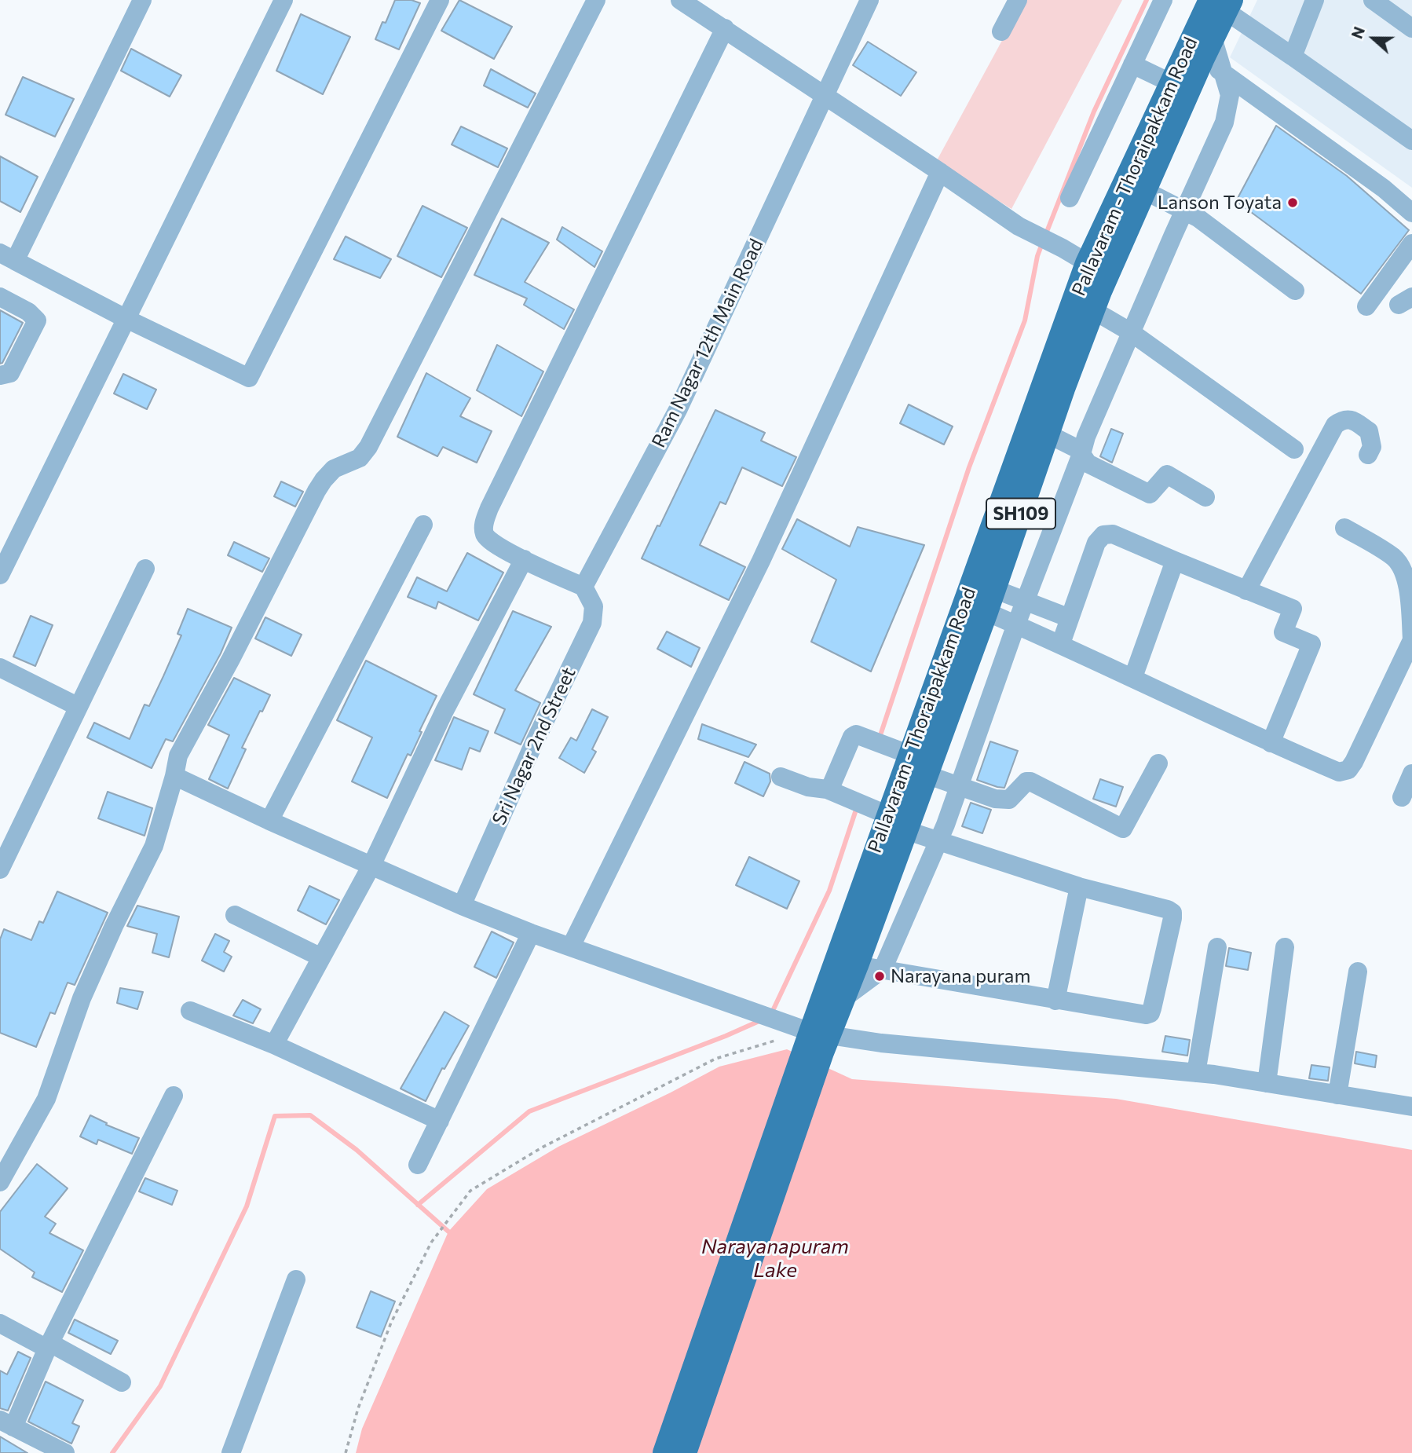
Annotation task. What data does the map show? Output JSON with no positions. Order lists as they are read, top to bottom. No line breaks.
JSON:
{"streets":{"main road":["Pallavaram - Thoraipakkam Road","SH109"],"street":["Ram Nagar 12th Main Road","Sri Nagar 2nd Street"]},"crossings":[["Ram Nagar 12th Main Road","Sri Nagar 2nd Street"]],"water":["Narayanapuram Lake"],"places":["Lanson Toyata","Narayana puram"],"north":"left"}
